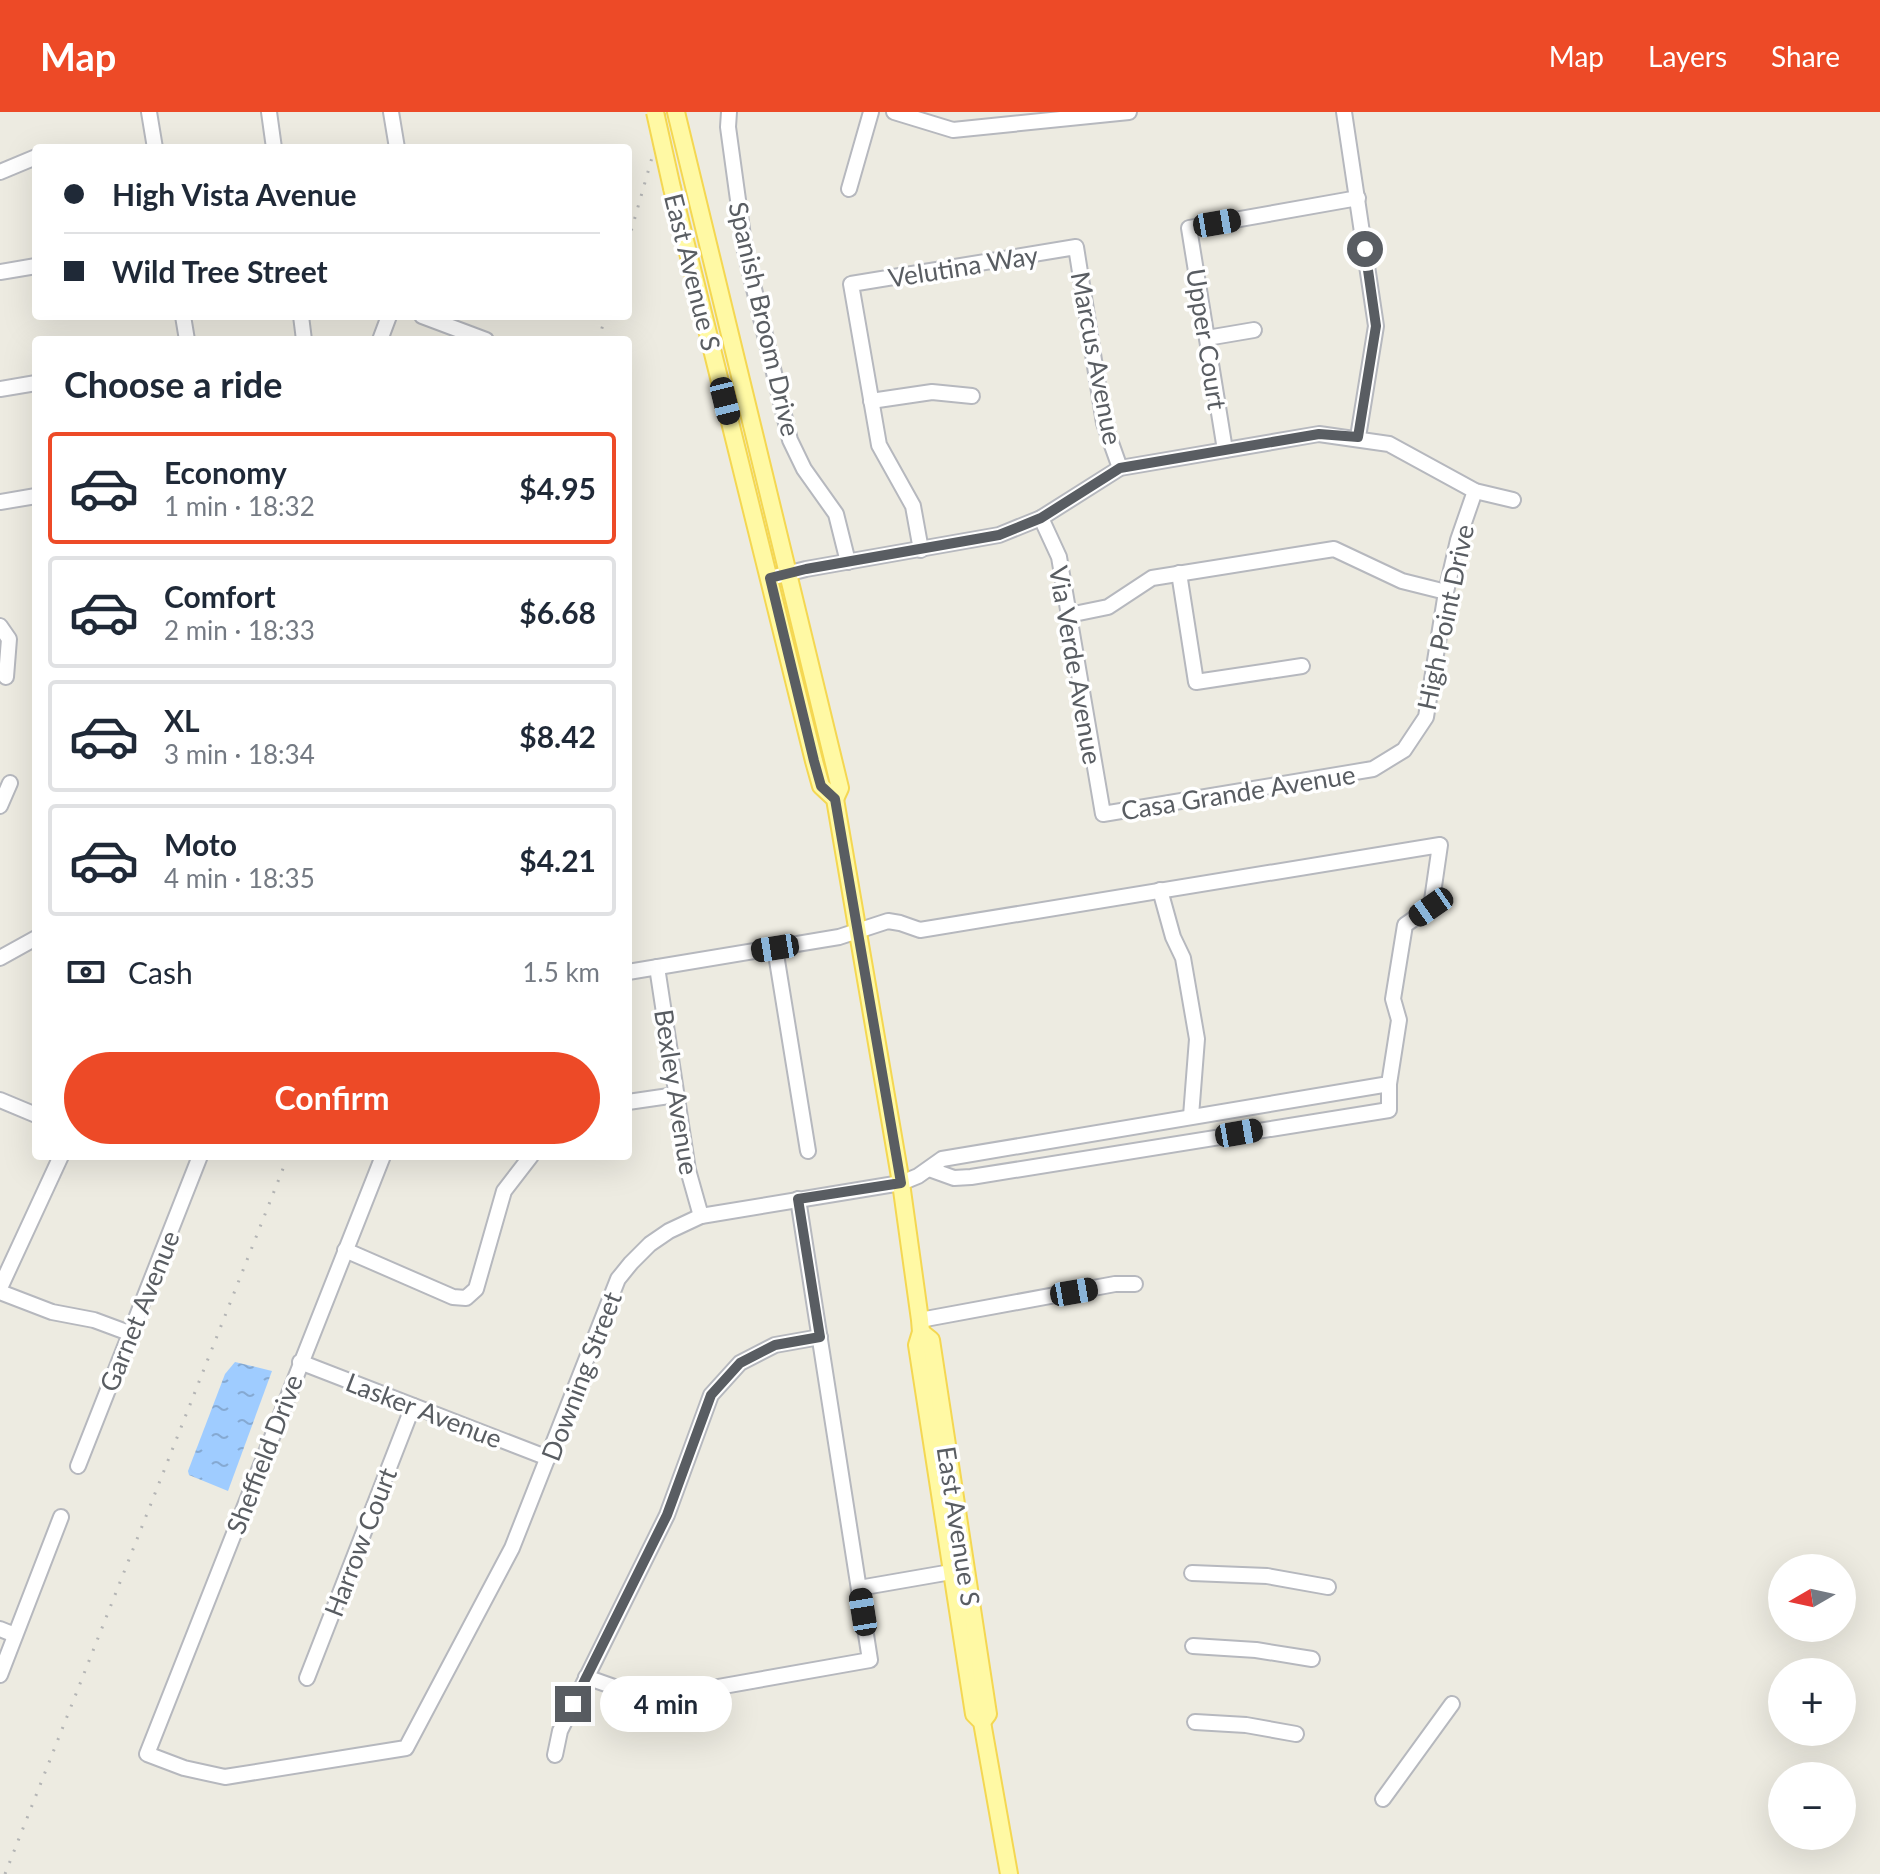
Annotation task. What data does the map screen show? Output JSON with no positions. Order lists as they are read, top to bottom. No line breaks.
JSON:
{"streets":{"main road":["East Avenue S"],"street":["Velutina Way","Spanish Broom Drive","Upper Court","Marcus Avenue","High Point Drive","Via Verde Avenue","Casa Grande Avenue","Bexley Avenue","Garnet Avenue","Downing Street","Lasker Avenue","Sheffield Drive","Harrow Court"]},"crossings":[["Velutina Way","Marcus Avenue"],["East Avenue S","Downing Street"],["High Point Drive","Casa Grande Avenue"],["Via Verde Avenue","Casa Grande Avenue"],["Bexley Avenue","Downing Street"],["Downing Street","Lasker Avenue"],["Downing Street","Sheffield Drive"],["Lasker Avenue","Sheffield Drive"],["Lasker Avenue","Harrow Court"]],"north":"left","page":{"header":"Map","nav":["Map","Layers","Share"],"banner":["High Vista Avenue","Wild Tree Street"],"heading":"Choose a ride","list":[{"name":"Economy","note":"1 min · 18:32","value":"$4.95"},{"name":"Comfort","note":"2 min · 18:33","value":"$6.68"},{"name":"XL","note":"3 min · 18:34","value":"$8.42"},{"name":"Moto","note":"4 min · 18:35","value":"$4.21"}],"pay":["Cash","1.5 km"],"buttons":"Confirm","map_buttons":["+","−"],"bubble":"4 min"}}
